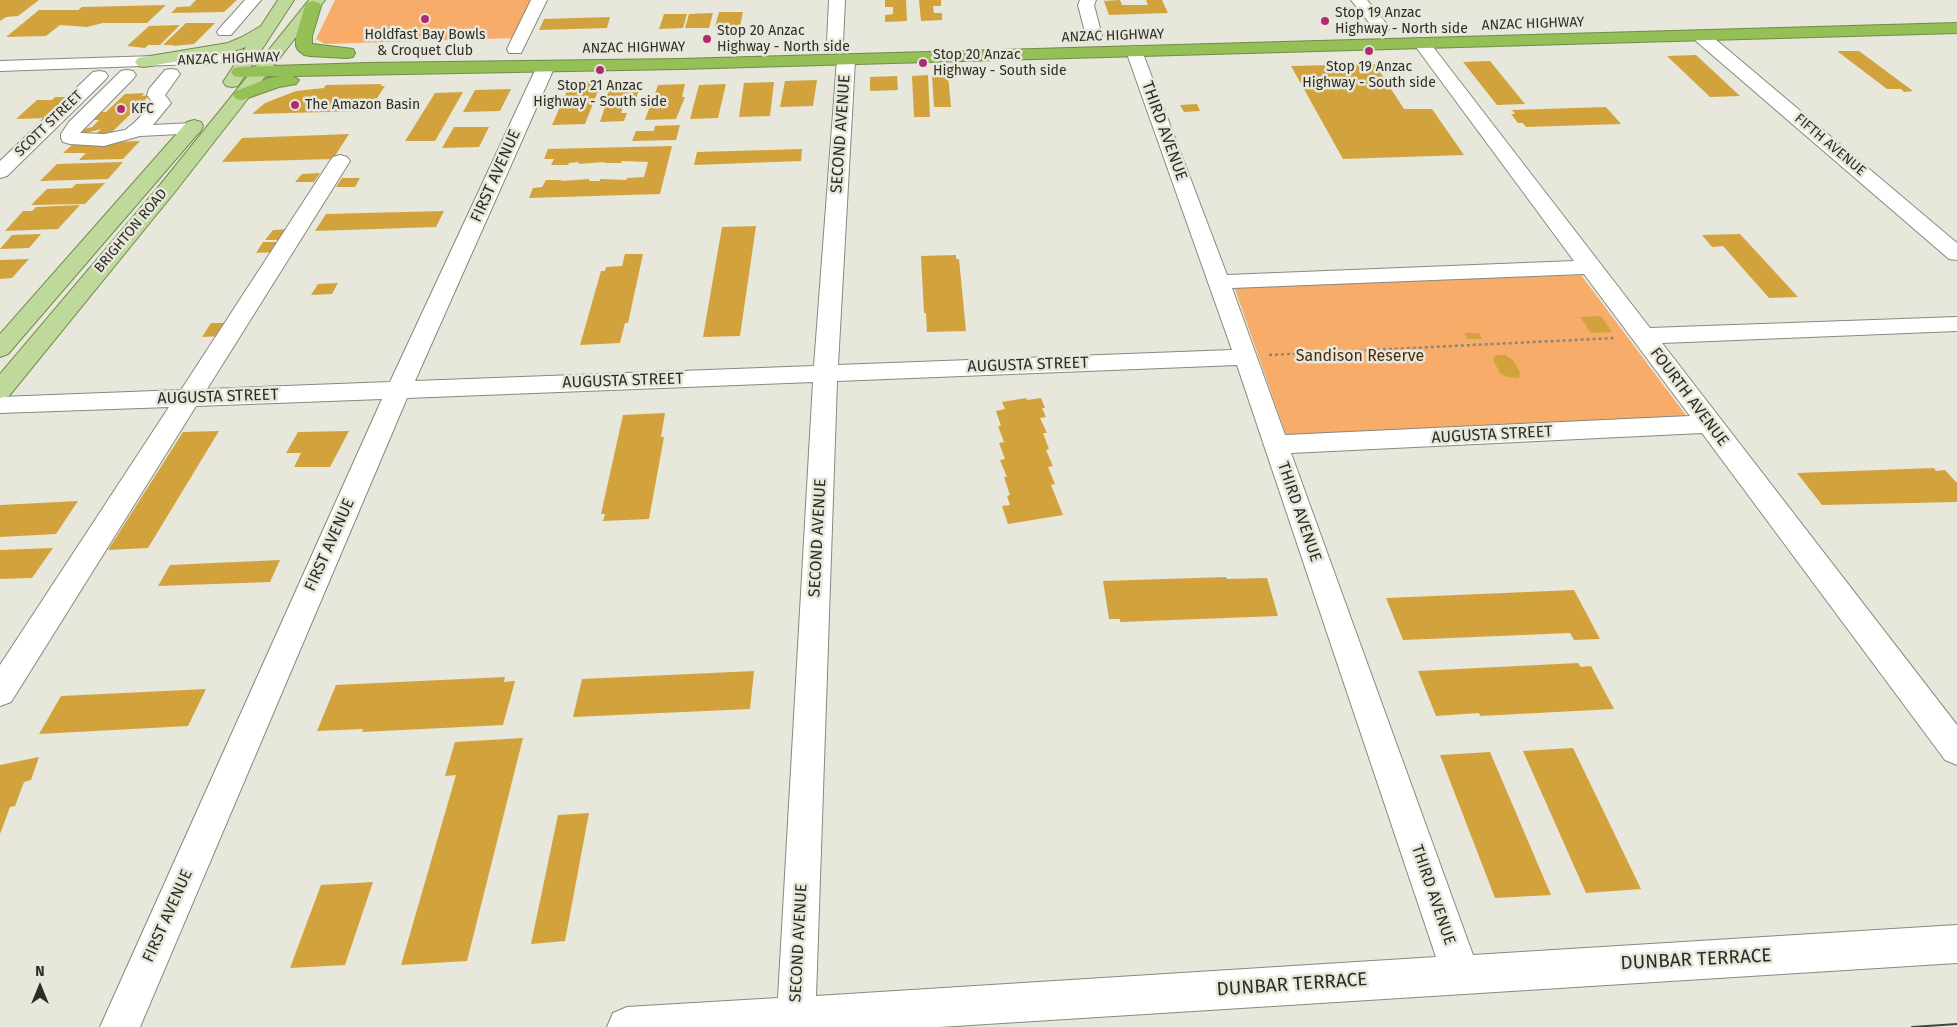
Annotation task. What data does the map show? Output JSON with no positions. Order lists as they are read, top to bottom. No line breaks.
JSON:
{"streets":{"highway":["ANZAC HIGHWAY"],"main road":["BRIGHTON ROAD"],"street":["SCOTT STREET","THIRD AVENUE","SECOND AVENUE","FIFTH AVENUE","FIRST AVENUE","AUGUSTA STREET","FOURTH AVENUE","DUNBAR TERRACE"]},"crossings":[["ANZAC HIGHWAY","SCOTT STREET"],["ANZAC HIGHWAY","THIRD AVENUE"],["ANZAC HIGHWAY","SECOND AVENUE"],["ANZAC HIGHWAY","FIFTH AVENUE"],["ANZAC HIGHWAY","FIRST AVENUE"],["ANZAC HIGHWAY","BRIGHTON ROAD"],["ANZAC HIGHWAY","FOURTH AVENUE"],["THIRD AVENUE","AUGUSTA STREET"],["THIRD AVENUE","DUNBAR TERRACE"],["SECOND AVENUE","AUGUSTA STREET"],["SECOND AVENUE","DUNBAR TERRACE"],["FIRST AVENUE","AUGUSTA STREET"],["AUGUSTA STREET","FOURTH AVENUE"]],"parks":["Sandison Reserve"],"places":["Holdfast Bay Bowls & Croquet Club","Stop 19 Anzac Highway - North side","Stop 20 Anzac Highway - North side","Stop 19 Anzac Highway - South side","Stop 20 Anzac Highway - South side","Stop 21 Anzac Highway - South side","The Amazon Basin","KFC"],"north":"top"}
